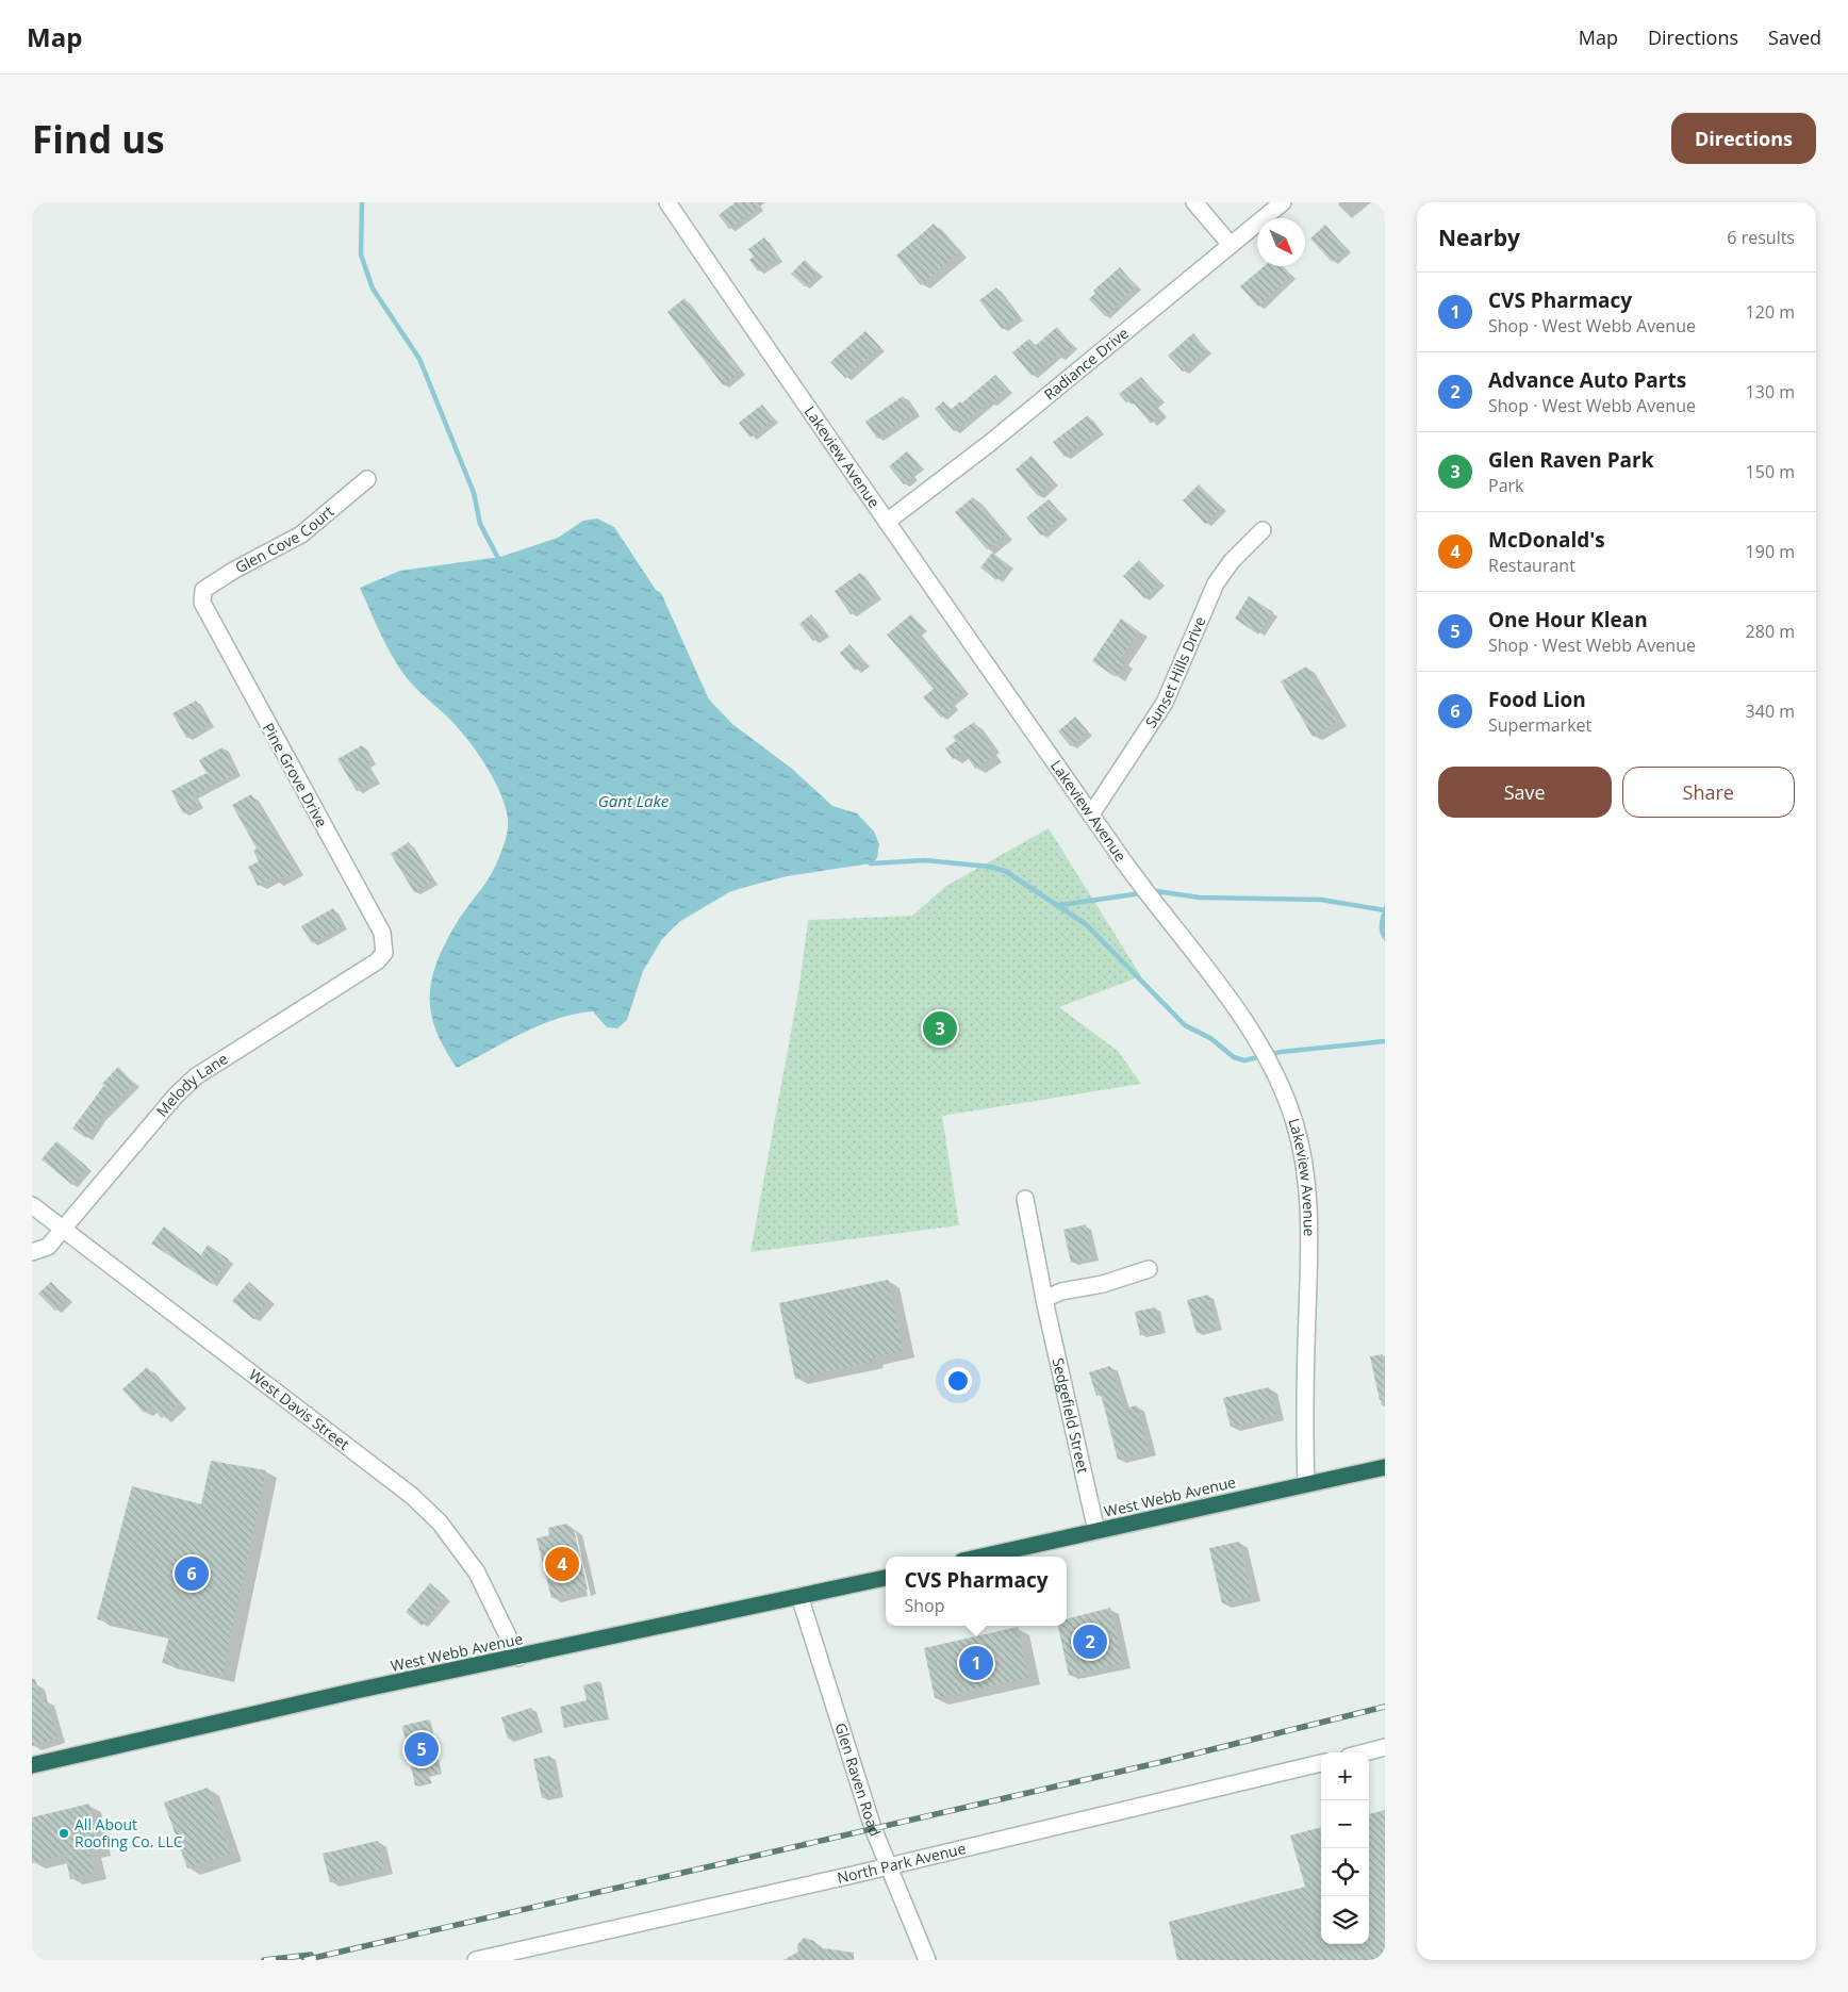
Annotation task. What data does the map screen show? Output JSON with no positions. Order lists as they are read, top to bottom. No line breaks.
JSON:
{"streets":{"highway":["West Webb Avenue"],"street":["Radiance Drive","Lakeview Avenue","Glen Cove Court","Sunset Hills Drive","Pine Grove Drive","Melody Lane","West Davis Street","Sedgefield Street","Glen Raven Road","North Park Avenue"]},"crossings":[["Radiance Drive","Lakeview Avenue"],["Lakeview Avenue","Sunset Hills Drive"],["Lakeview Avenue","West Webb Avenue"],["Glen Cove Court","Pine Grove Drive"],["Pine Grove Drive","Melody Lane"],["Melody Lane","West Davis Street"],["West Davis Street","West Webb Avenue"],["Sedgefield Street","West Webb Avenue"],["West Webb Avenue","Glen Raven Road"],["Glen Raven Road","North Park Avenue"]],"water":["Gant Lake"],"places":["All About Roofing Co. LLC"],"north":"bottom right","page":{"header":"Map","nav":["Map","Directions","Saved"],"buttons":["Directions",["Save","Share"]],"title":"Find us","heading":["Nearby","6 results"],"list":[{"mark":"1","name":"CVS Pharmacy","note":"Shop · West Webb Avenue","value":"120 m"},{"mark":"2","name":"Advance Auto Parts","note":"Shop · West Webb Avenue","value":"130 m"},{"mark":"3","name":"Glen Raven Park","note":"Park","value":"150 m"},{"mark":"4","name":"McDonald's","note":"Restaurant","value":"190 m"},{"mark":"5","name":"One Hour Klean","note":"Shop · West Webb Avenue","value":"280 m"},{"mark":"6","name":"Food Lion","note":"Supermarket","value":"340 m"}],"pins":["3","4","6","2","1","5"],"popup":["CVS Pharmacy","Shop"],"map_buttons":["+","−"]}}
